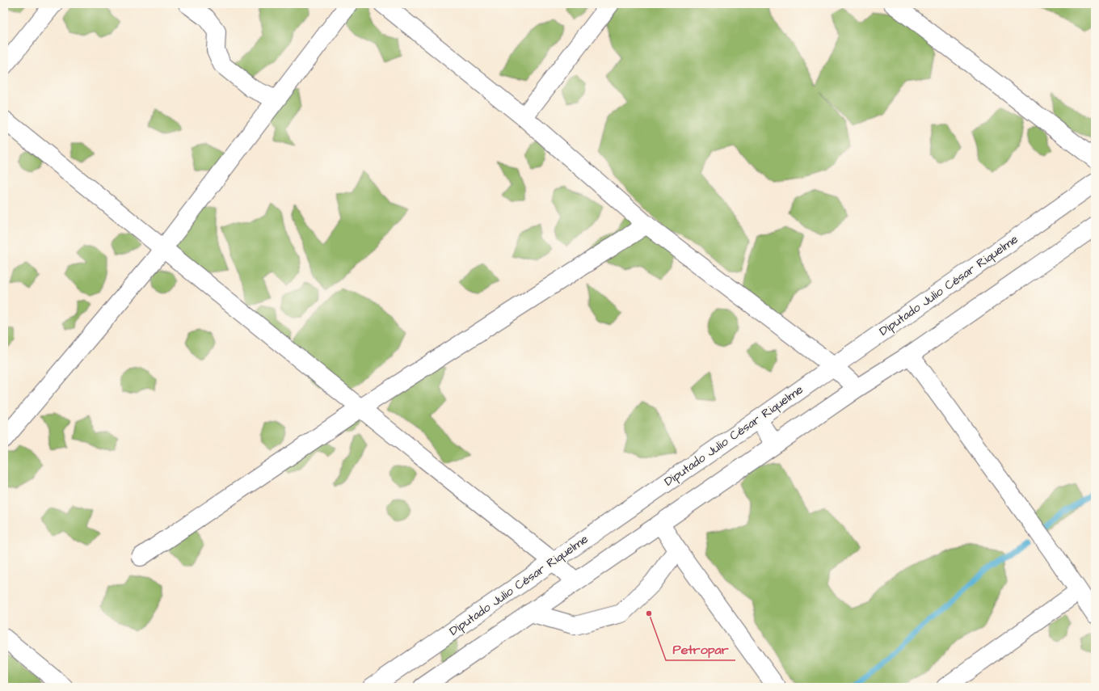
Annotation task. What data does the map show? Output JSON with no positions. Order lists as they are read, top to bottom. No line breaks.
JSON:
{"streets":{"street":["Diputado Julio César Riquelme"]},"places":["Petropar"]}
